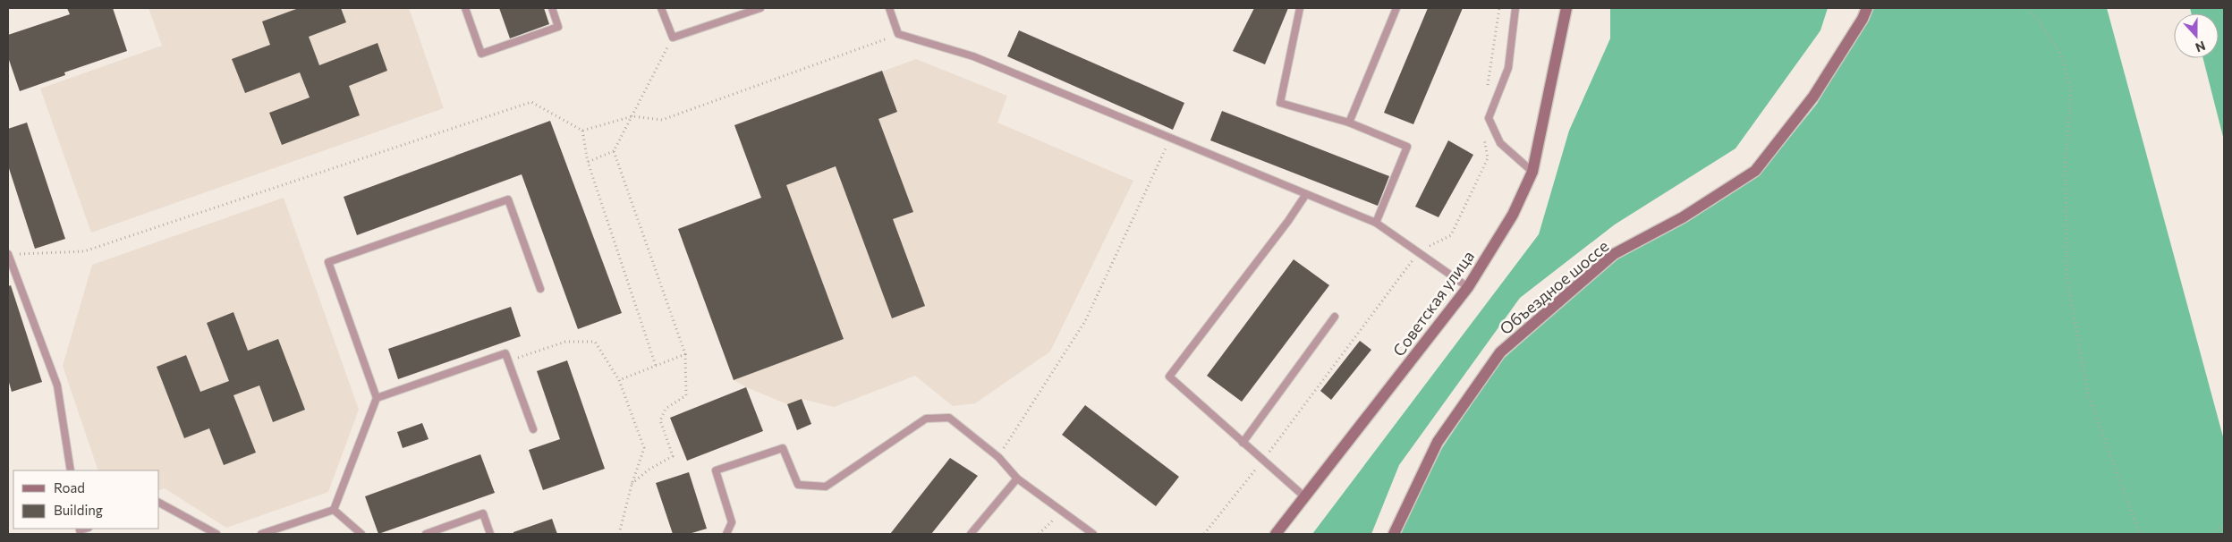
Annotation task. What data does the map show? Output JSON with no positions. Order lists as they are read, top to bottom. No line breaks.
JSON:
{"streets":{"street":["Объездное шоссе","Советская улица"]},"legend":["Road","Building"],"north":"bottom"}
